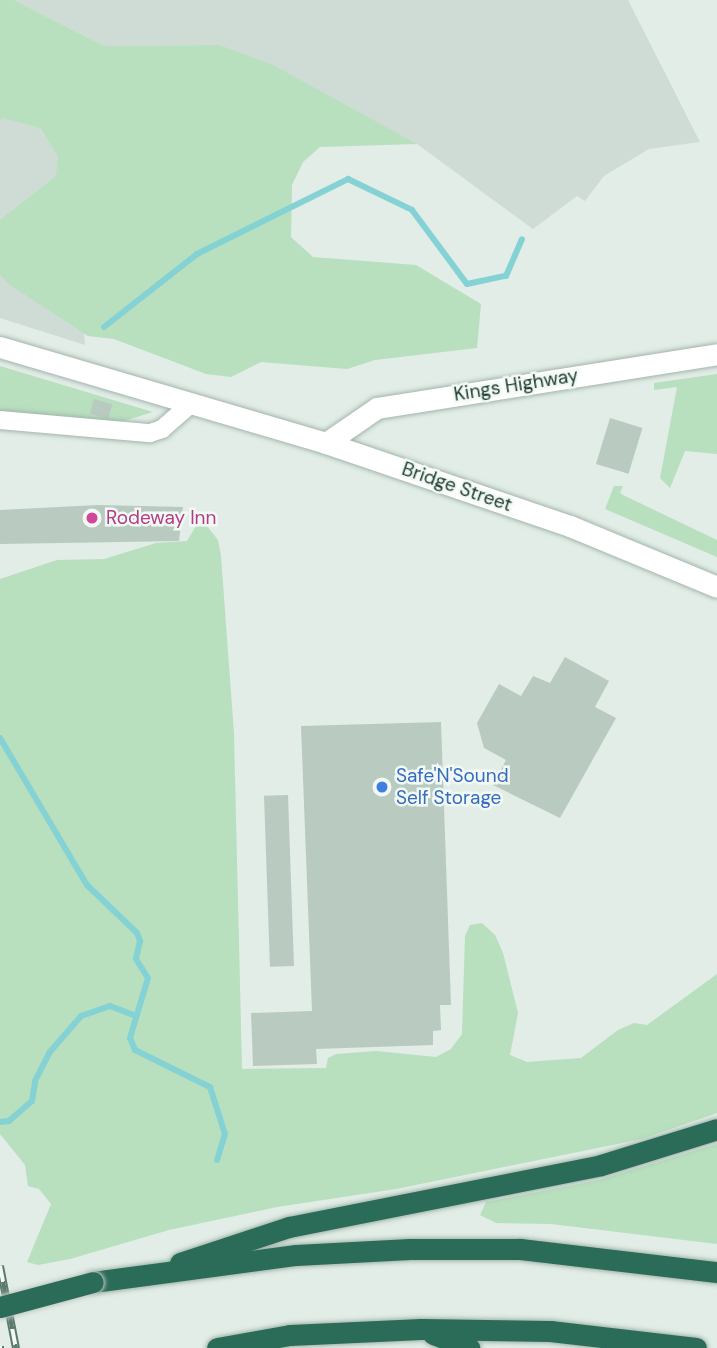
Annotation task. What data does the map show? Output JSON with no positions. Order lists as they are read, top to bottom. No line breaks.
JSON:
{"streets":{"main road":["Kings Highway","Bridge Street"]},"crossings":[["Kings Highway","Bridge Street"]],"places":["Rodeway Inn","Safe'N'Sound Self Storage"]}
